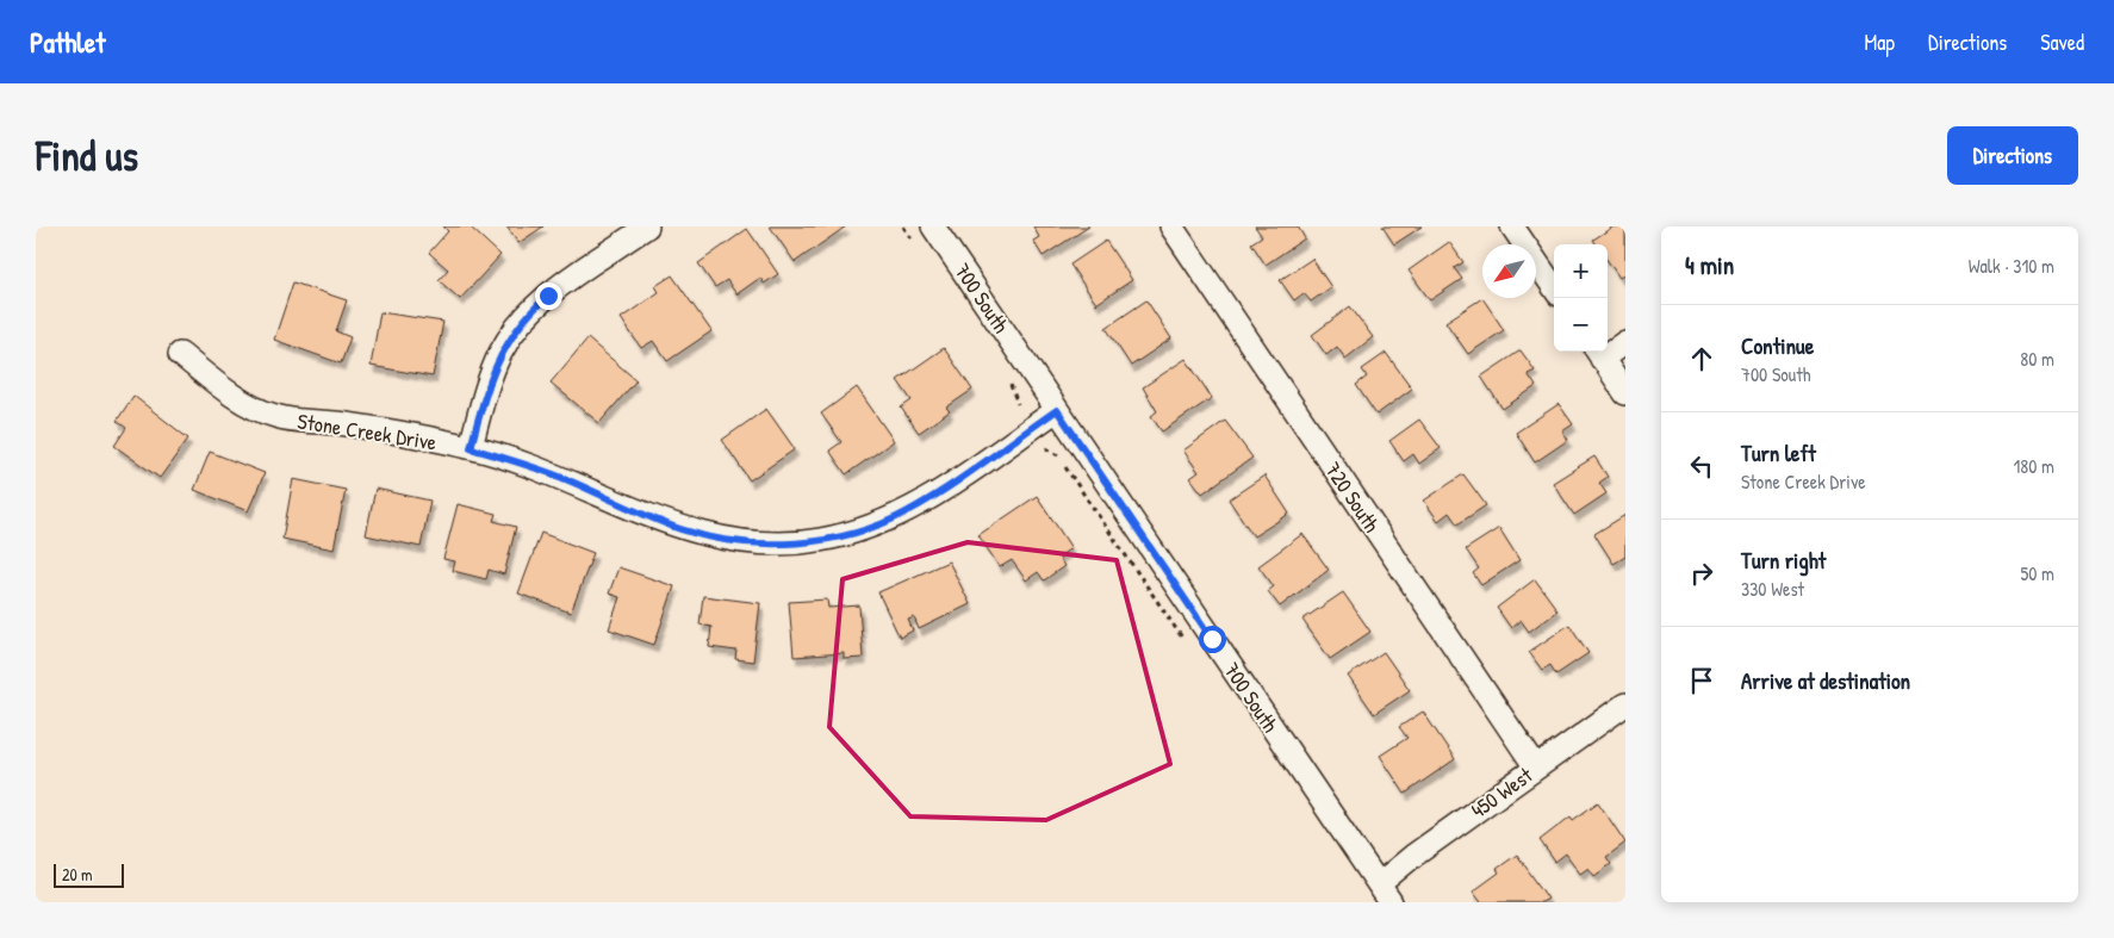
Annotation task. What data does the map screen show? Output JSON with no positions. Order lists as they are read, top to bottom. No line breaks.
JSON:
{"streets":{"street":["700 South","Stone Creek Drive","720 South","450 West"]},"crossings":[["700 South","Stone Creek Drive"],["700 South","450 West"],["720 South","450 West"]],"scale_bar":"20 m","north":"bottom left","page":{"header":"Pathlet","nav":["Map","Directions","Saved"],"buttons":"Directions","title":"Find us","heading":["4 min","Walk · 310 m"],"map_buttons":["+","−"],"list":[["Continue","700 South","80 m"],["Turn left","Stone Creek Drive","180 m"],["Turn right","330 West","50 m"],"Arrive at destination"],"scale":"20 m"}}
